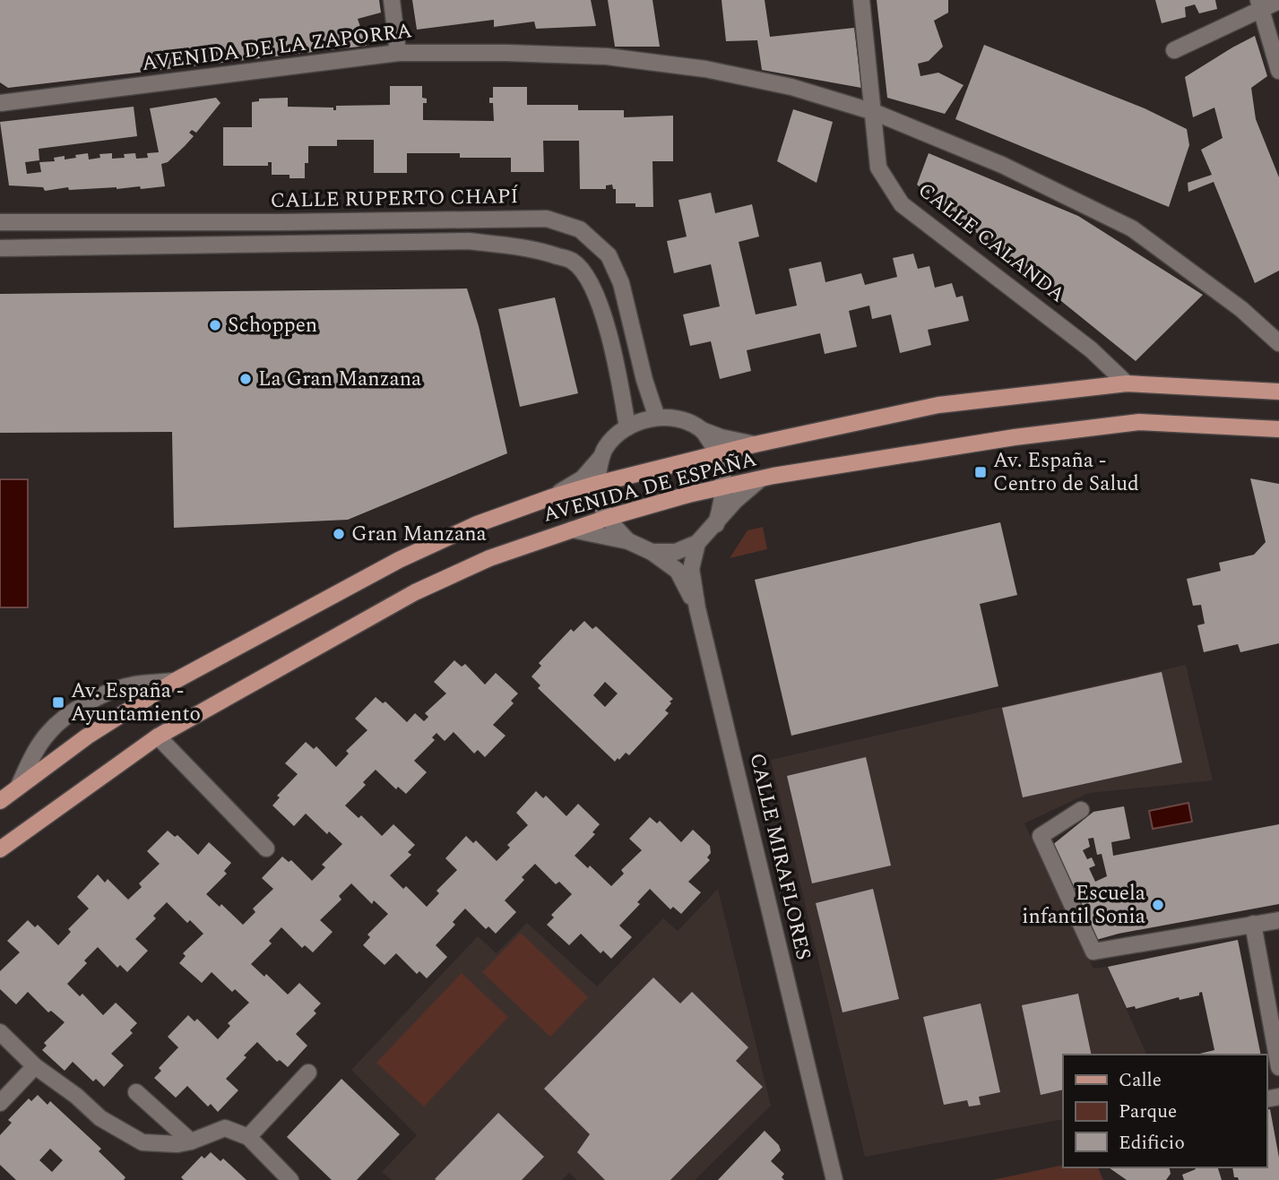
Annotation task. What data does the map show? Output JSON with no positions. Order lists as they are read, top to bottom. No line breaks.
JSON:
{"streets":{"main road":["AVENIDA DE ESPAÑA"],"street":["AVENIDA DE LA ZAPORRA","CALLE RUPERTO CHAPÍ","CALLE CALANDA","CALLE MIRAFLORES"]},"crossings":[["AVENIDA DE LA ZAPORRA","CALLE CALANDA"],["CALLE CALANDA","AVENIDA DE ESPAÑA"]],"places":{"other":["Schoppen","La Gran Manzana","Gran Manzana","Escuela infantil Sonia"],"transit":["Av. España - Centro de Salud","Av. España - Ayuntamiento"]},"legend":["Calle","Parque","Edificio"]}
